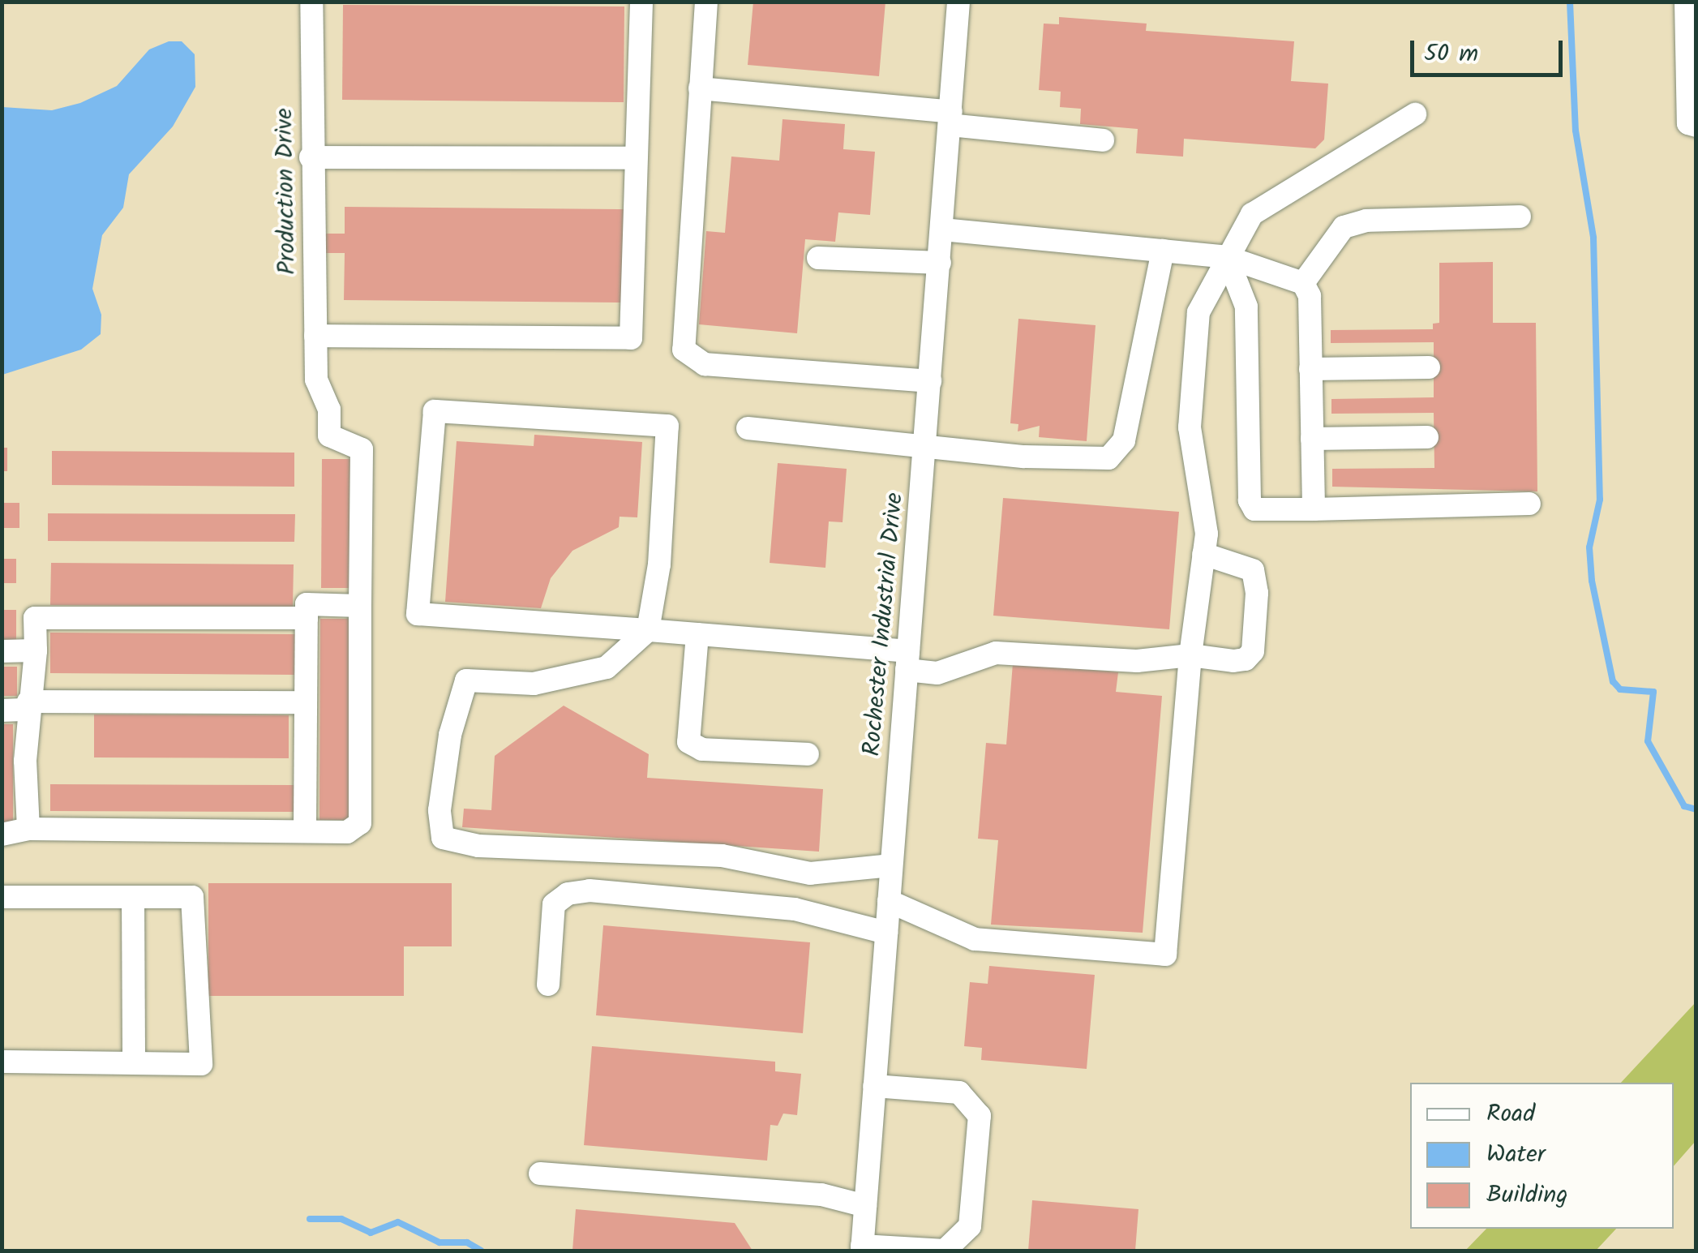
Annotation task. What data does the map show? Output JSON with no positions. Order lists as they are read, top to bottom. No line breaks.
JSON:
{"streets":{"street":["Production Drive","Rochester Industrial Drive"]},"legend":["Road","Water","Building"],"scale_bar":"50 m"}
